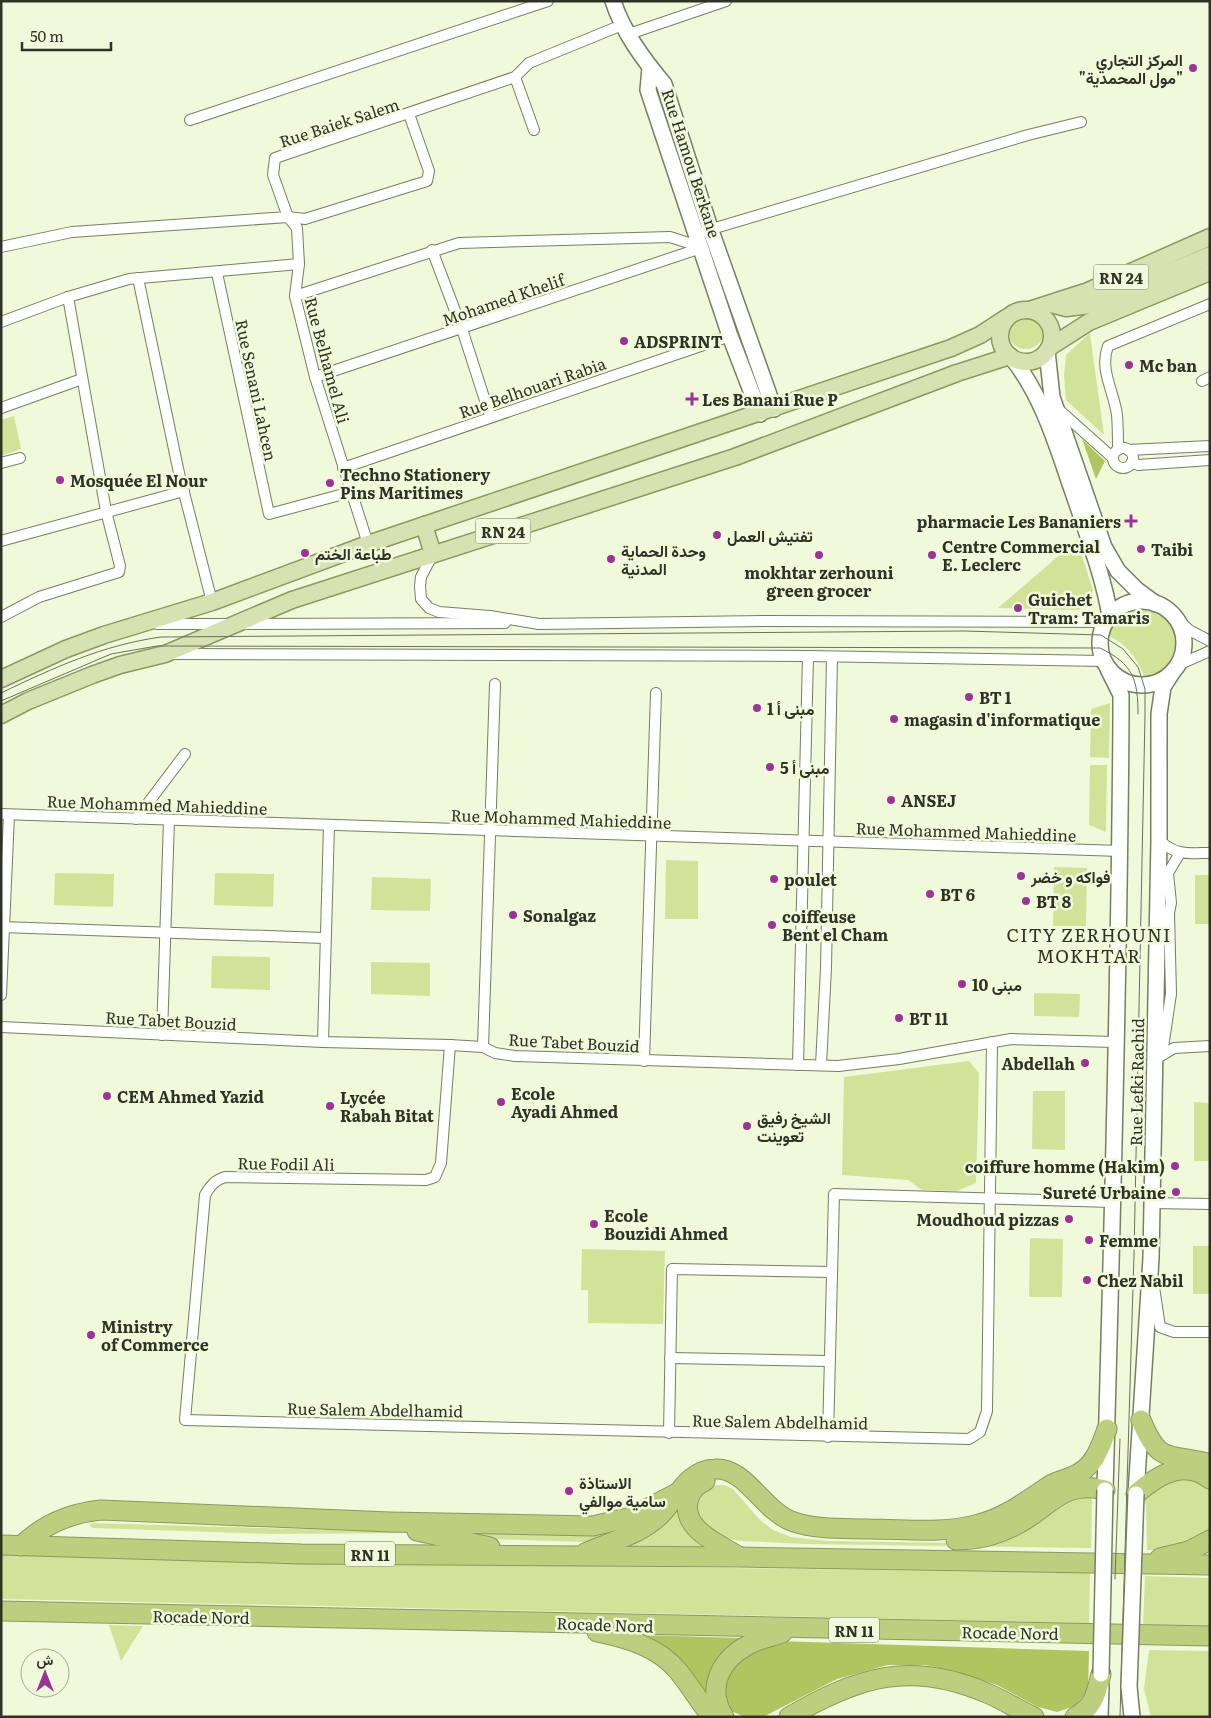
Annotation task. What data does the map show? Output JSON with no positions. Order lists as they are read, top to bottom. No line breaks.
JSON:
{"streets":{"highway":["RN 11","Rocade Nord"],"main road":["Rue Hamou Berkane","RN 24","Rue Lefki Rachid"],"street":["Rue Baiek Salem","Mohamed Khelif","Rue Belhamel Ali","Rue Belhouari Rabia","Rue Senani Lahcen","Rue Mohammed Mahieddine","Rue Tabet Bouzid","Rue Fodil Ali","Rue Salem Abdelhamid"]},"crossings":[["Rue Baiek Salem","Rue Hamou Berkane"],["Rue Baiek Salem","Rue Belhamel Ali"],["Rue Hamou Berkane","RN 24"],["Rue Hamou Berkane","Mohamed Khelif"],["Rue Hamou Berkane","Rue Belhouari Rabia"],["RN 24","Rue Belhamel Ali"],["Mohamed Khelif","Rue Belhamel Ali"],["Rue Belhamel Ali","Rue Belhouari Rabia"],["Rue Belhamel Ali","Rue Senani Lahcen"],["Rue Tabet Bouzid","Rue Fodil Ali"],["Rue Tabet Bouzid","Rue Salem Abdelhamid"],["Rue Fodil Ali","Rue Salem Abdelhamid"]],"districts":["CITY ZERHOUNI MOKHTAR"],"places":{"other":["المركز التجاري \"مول المحمدية\"","ADSPRINT","Mc ban","Mosquée El Nour","Techno Stationery Pins Maritimes","تفتيش العمل","Taibi","طباعة الختم","mokhtar zerhouni green grocer","Centre Commercial E. Leclerc","وحدة الحماية المدنية","Guichet Tram: Tamaris","BT 1","مبنى أ 1","magasin d'informatique","مبنى أ 5","ANSEJ","فواكه و خضر","poulet","BT 6","BT 8","Sonalgaz","coiffeuse Bent el Cham","مبنى 10","BT 11","Abdellah","CEM Ahmed Yazid","Ecole Ayadi Ahmed","Lycée Rabah Bitat","الشيخ رفيق تعوينت","coiffure homme (Hakim)","Sureté Urbaine","Moudhoud pizzas","Ecole Bouzidi Ahmed","Femme","Chez Nabil","Ministry of Commerce","الاستاذة سامية موالفي"],"health":["Les Banani Rue P","pharmacie Les Bananiers"]},"scale_bar":"50 m","north":"top"}
